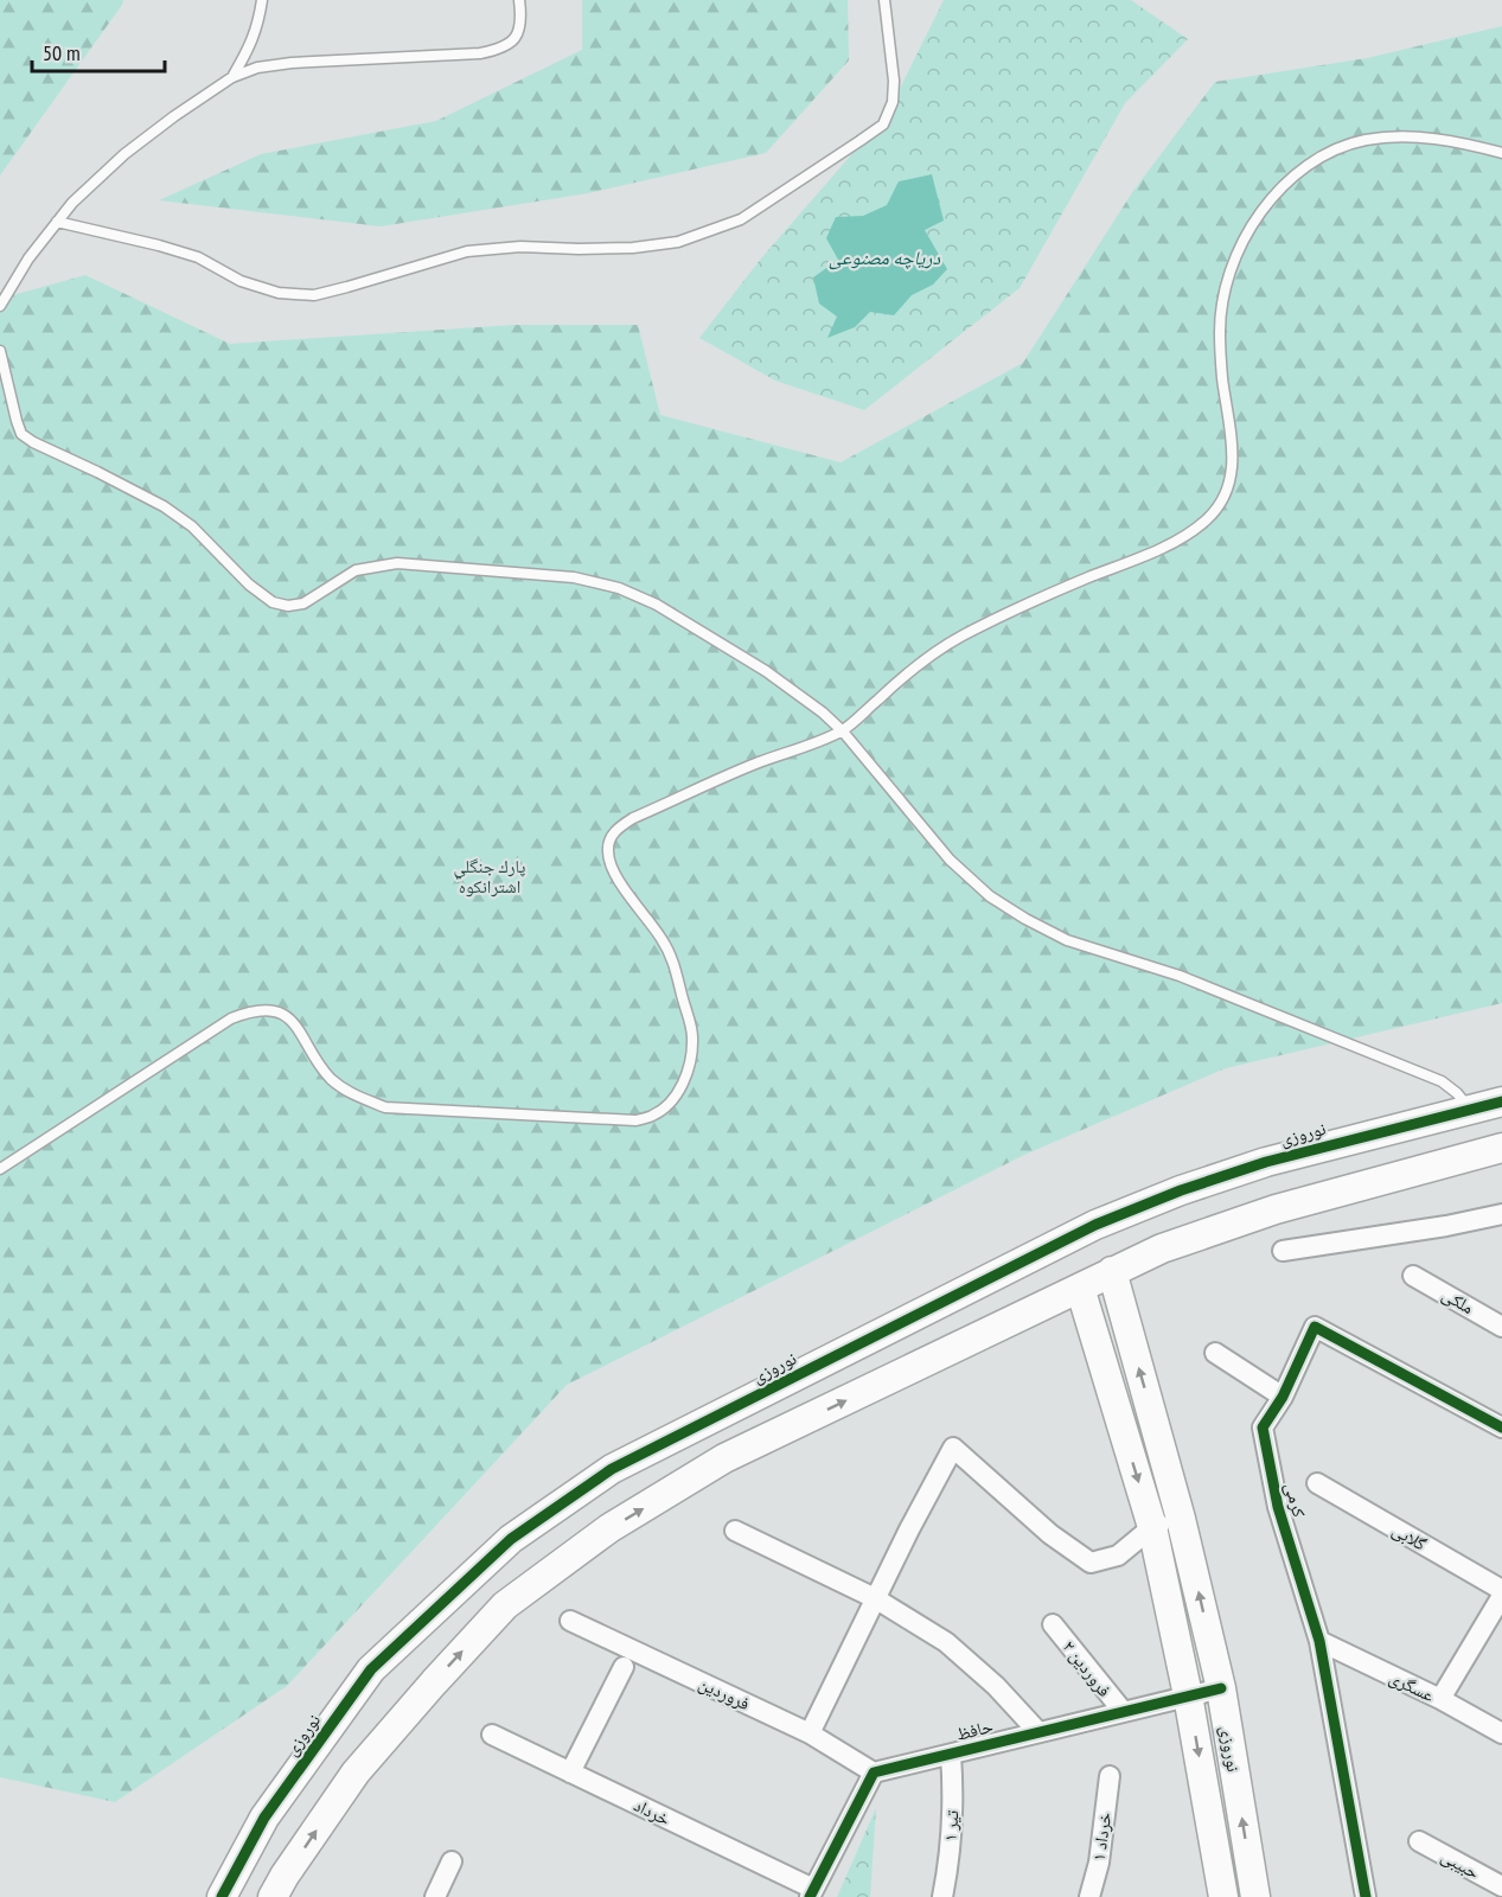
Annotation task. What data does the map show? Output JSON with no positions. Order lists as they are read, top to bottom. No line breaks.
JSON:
{"streets":{"street":["نوروزی","ملکی","کرمی","گلابی","فروردین ۲","عسگری","فروردین","حافظ","خرداد","تیر ۱","خرداد ۱","حبیبی"]},"crossings":[["نوروزی","حافظ"],["کرمی","عسگری"],["فروردین ۲","حافظ"],["فروردین","حافظ"],["حافظ","تیر ۱"]],"water":["دریاچه مصنوعی"],"parks":["پارك جنگلي اشترانكوه"],"scale_bar":"50 m"}
